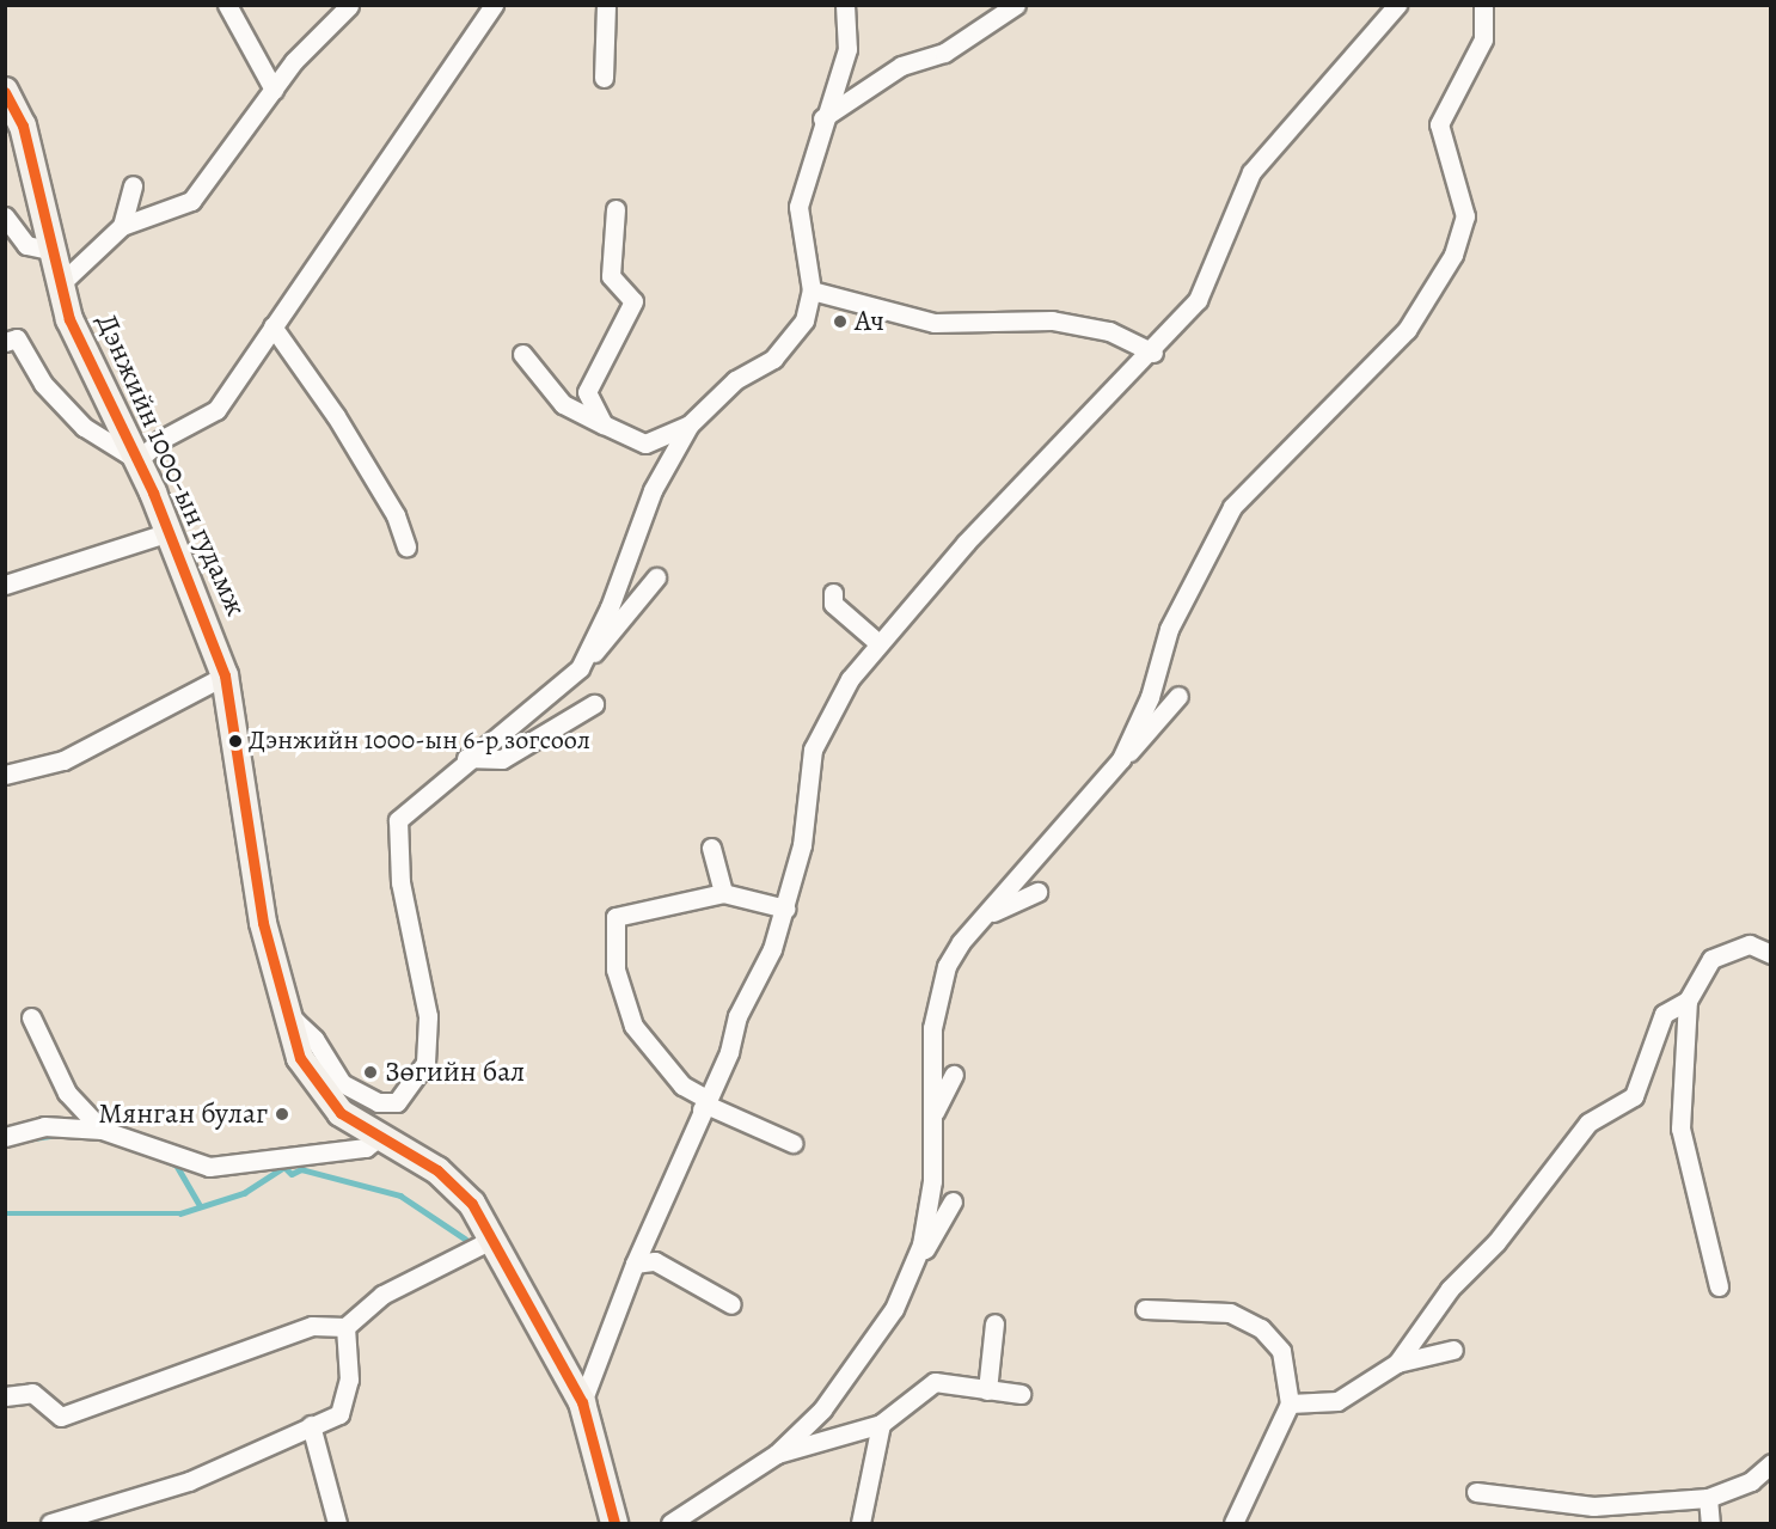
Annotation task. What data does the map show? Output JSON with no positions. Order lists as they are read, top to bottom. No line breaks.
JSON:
{"streets":{"main road":["Дэнжийн 1000-ын гудамж"]},"places":["Ач","Дэнжийн 1000-ын 6-р зогсоол","Зөгийн бал","Мянган булаг"]}
